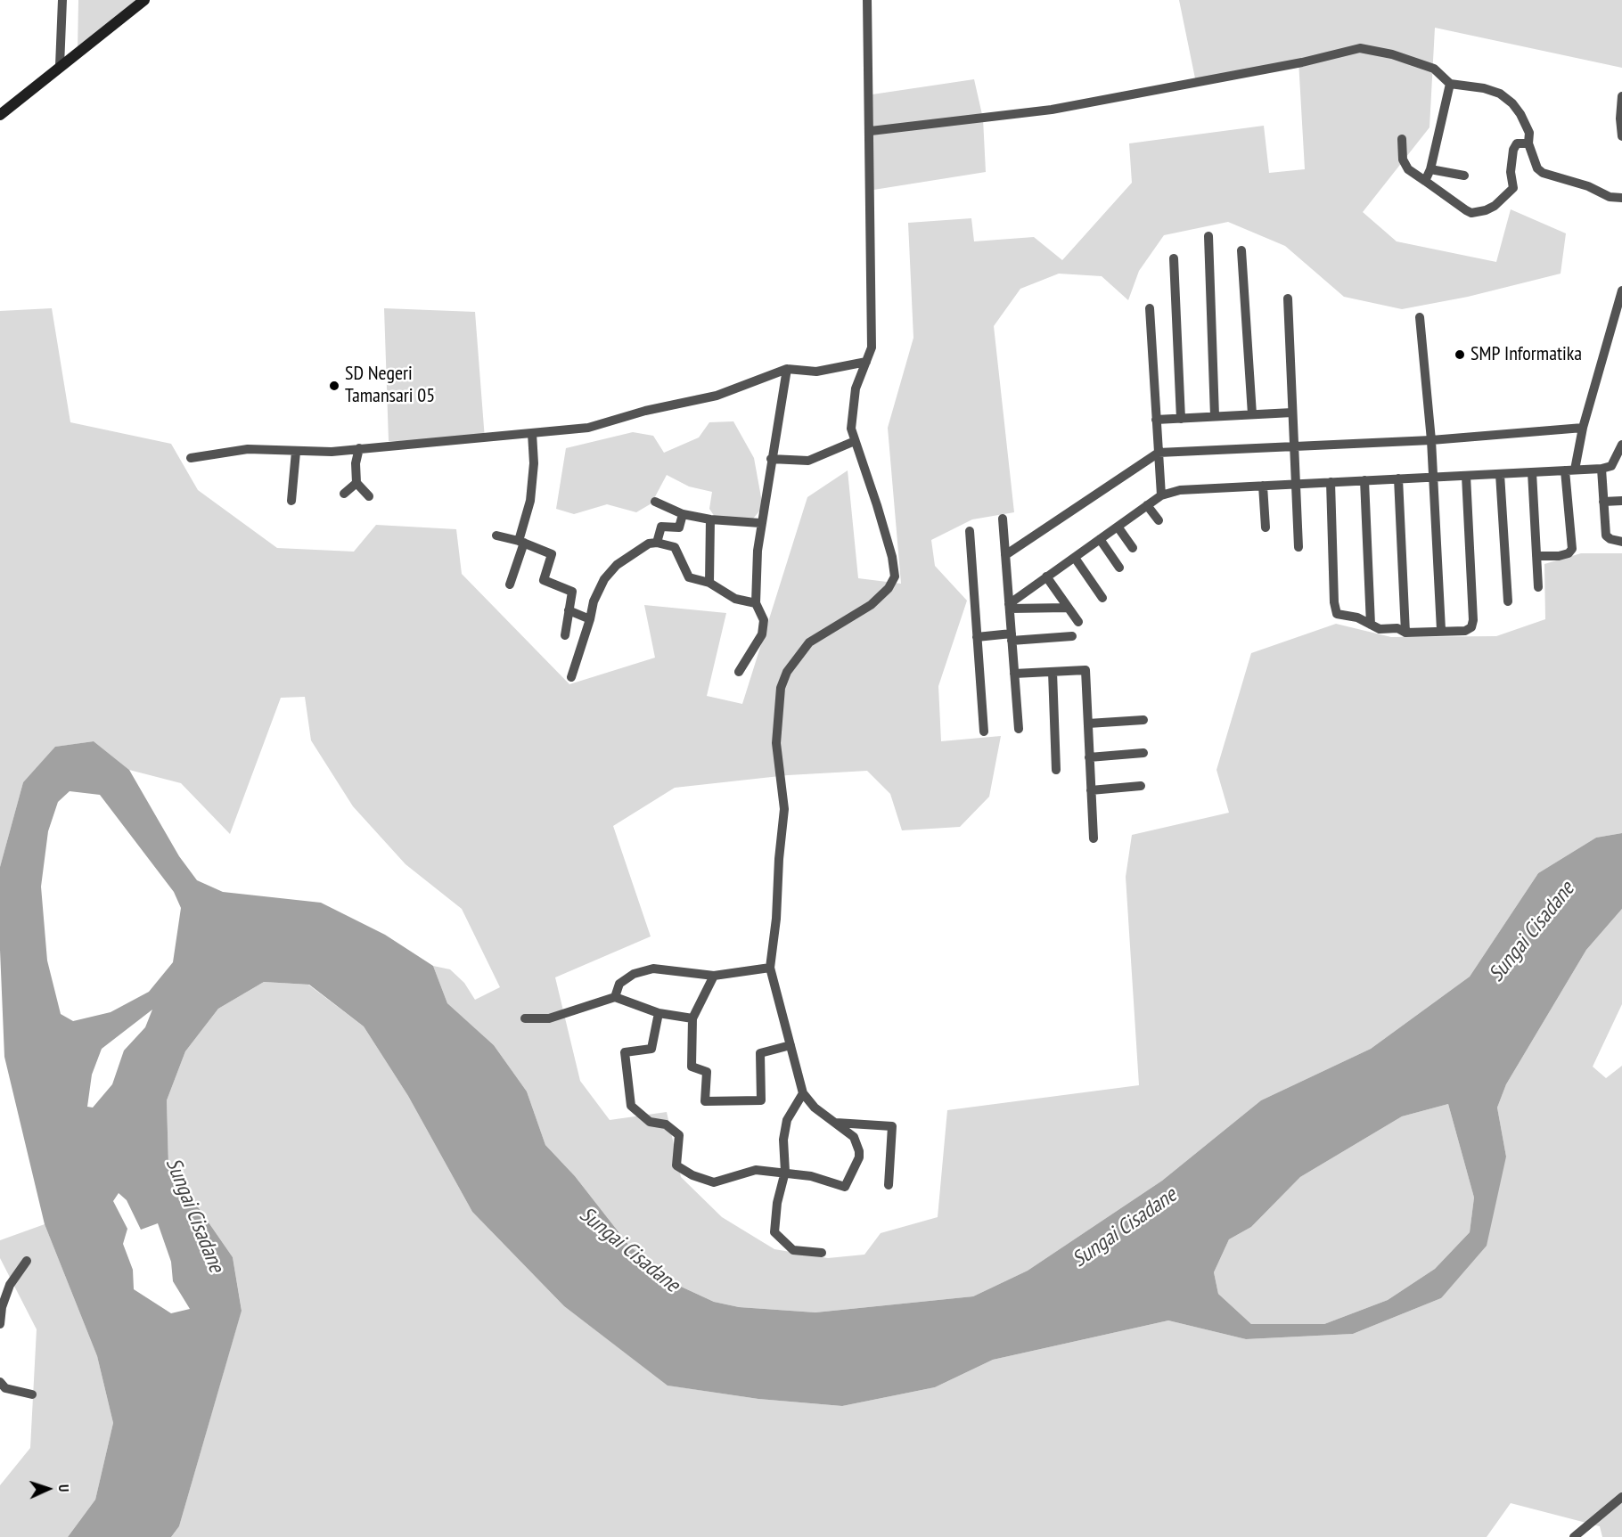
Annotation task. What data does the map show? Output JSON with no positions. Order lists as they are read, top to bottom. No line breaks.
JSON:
{"water":["Sungai Cisadane"],"places":["SMP Informatika","SD Negeri Tamansari 05"],"north":"right"}
